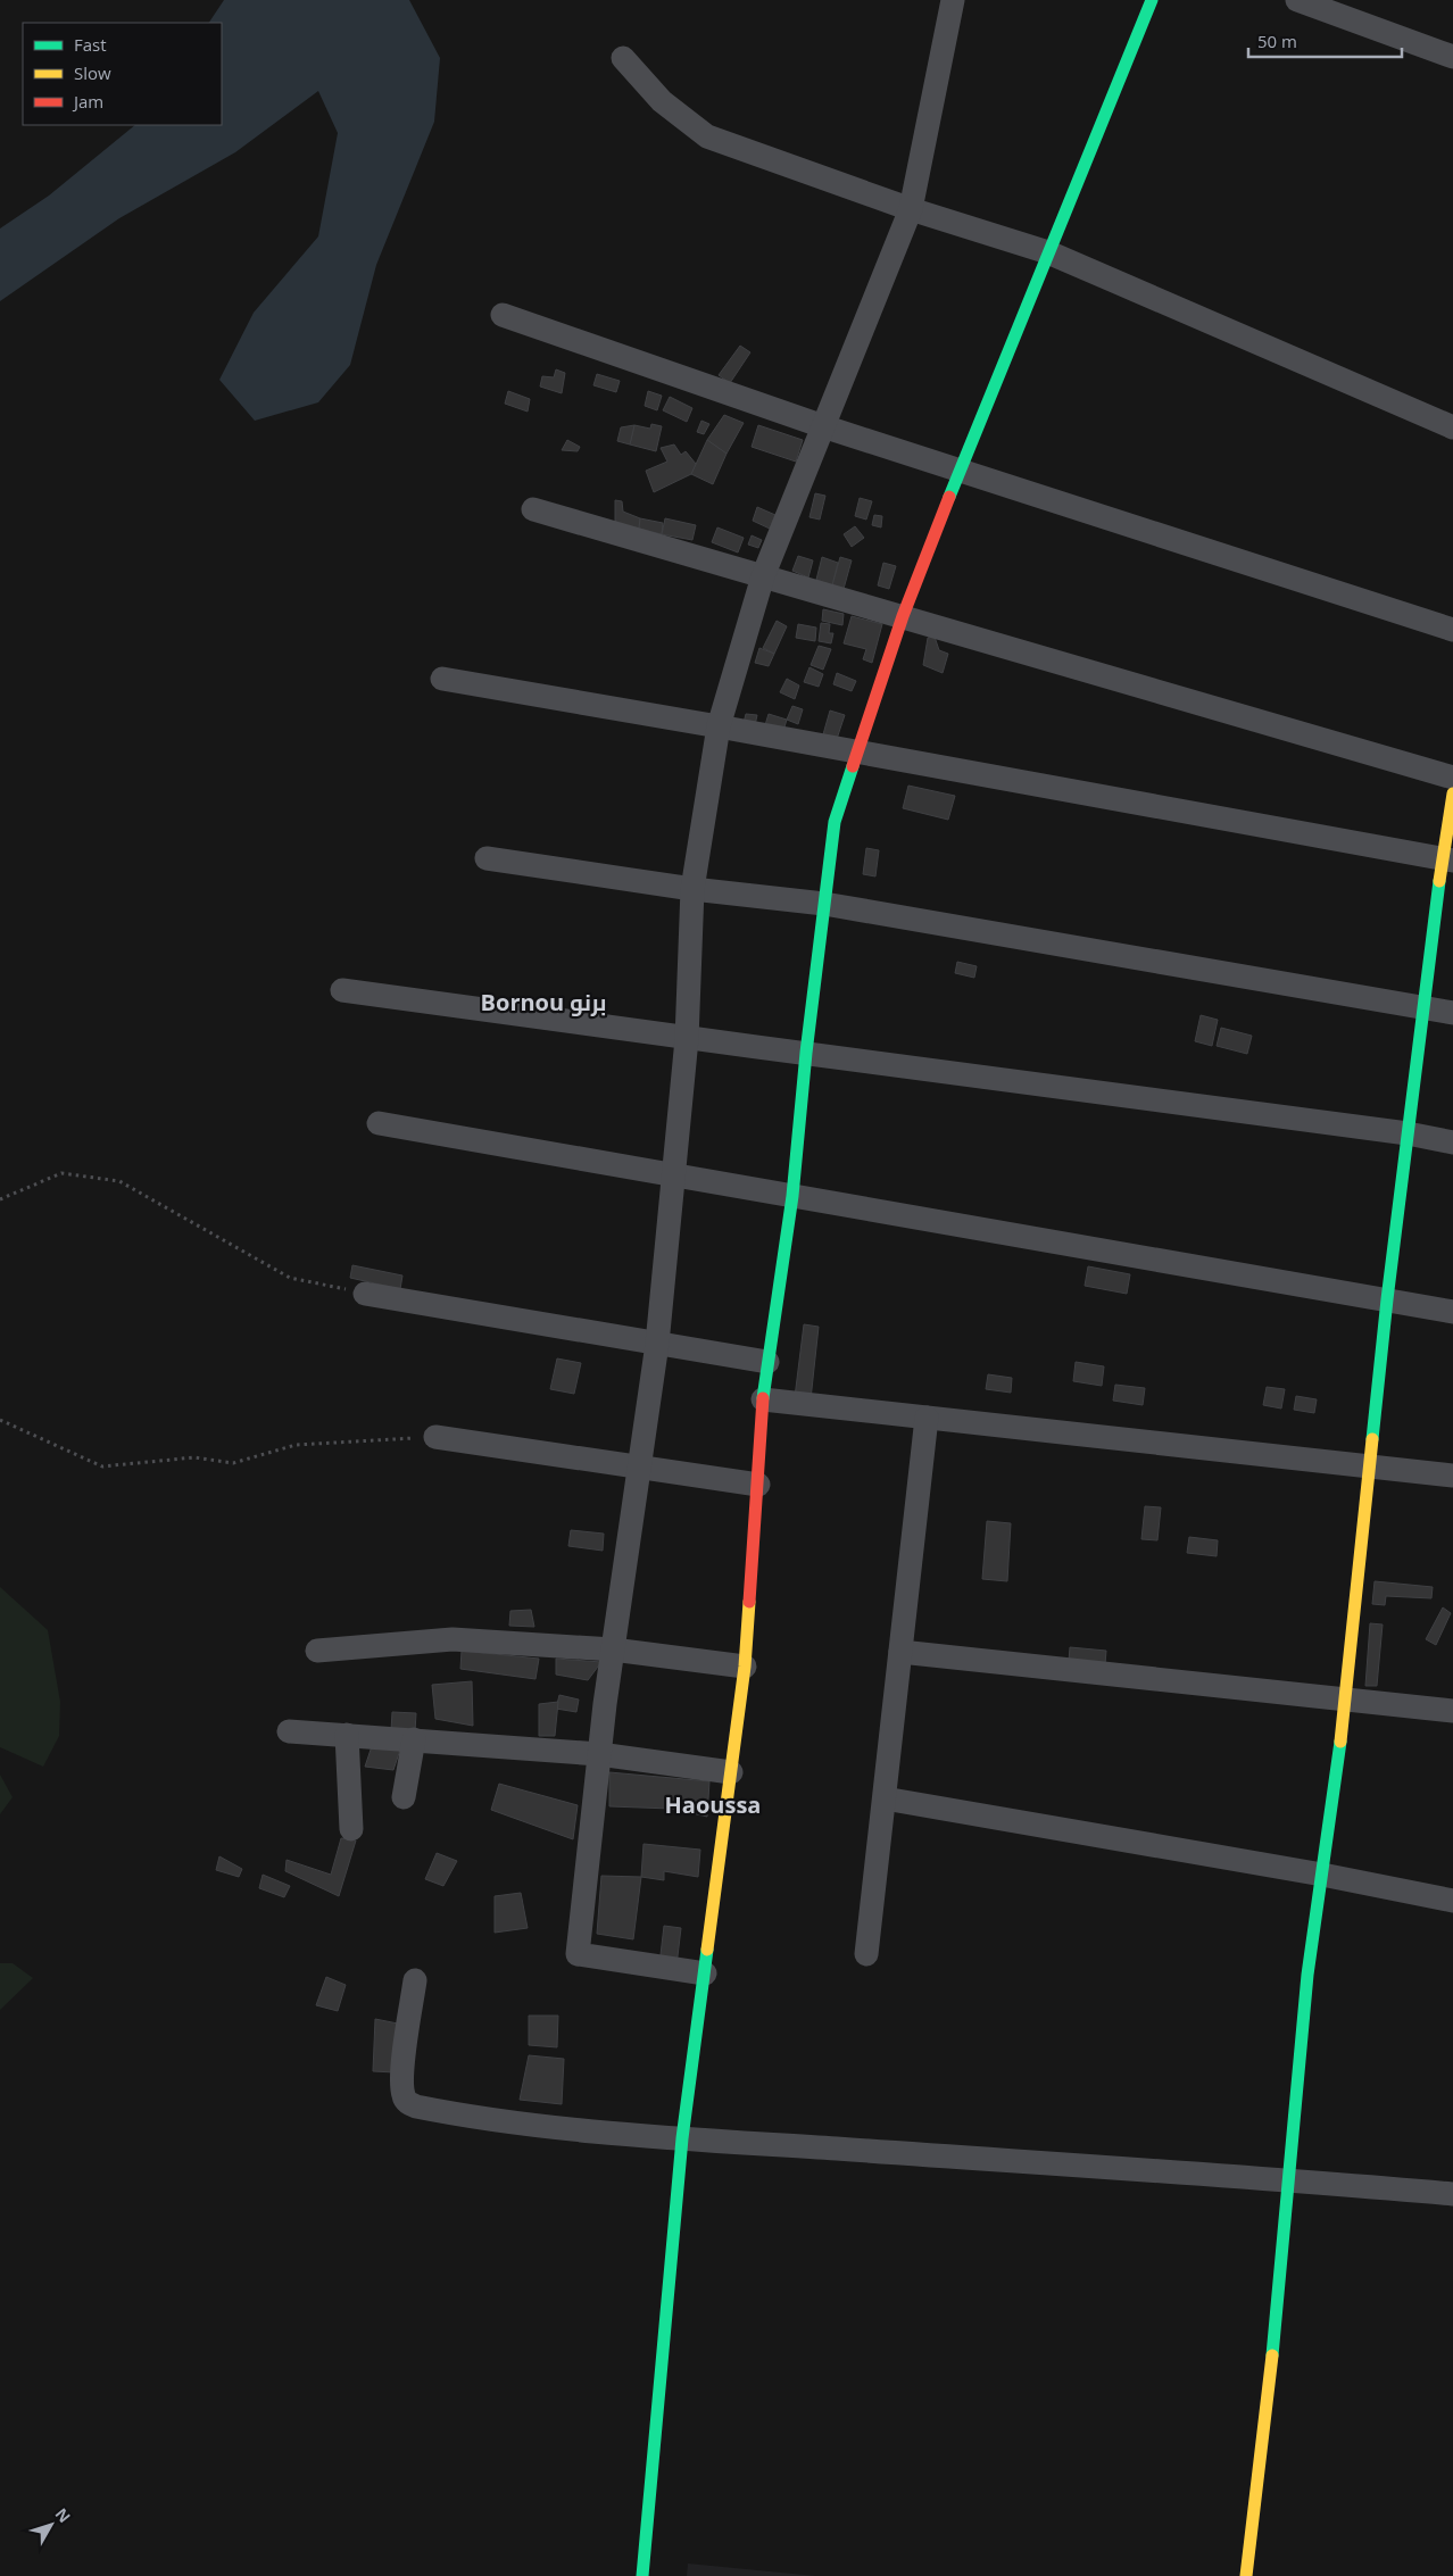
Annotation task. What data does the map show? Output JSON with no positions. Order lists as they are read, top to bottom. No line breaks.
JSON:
{"districts":["Bornou برنو","Haoussa"],"legend":["Fast","Slow","Jam"],"scale_bar":"50 m","north":"top right"}
